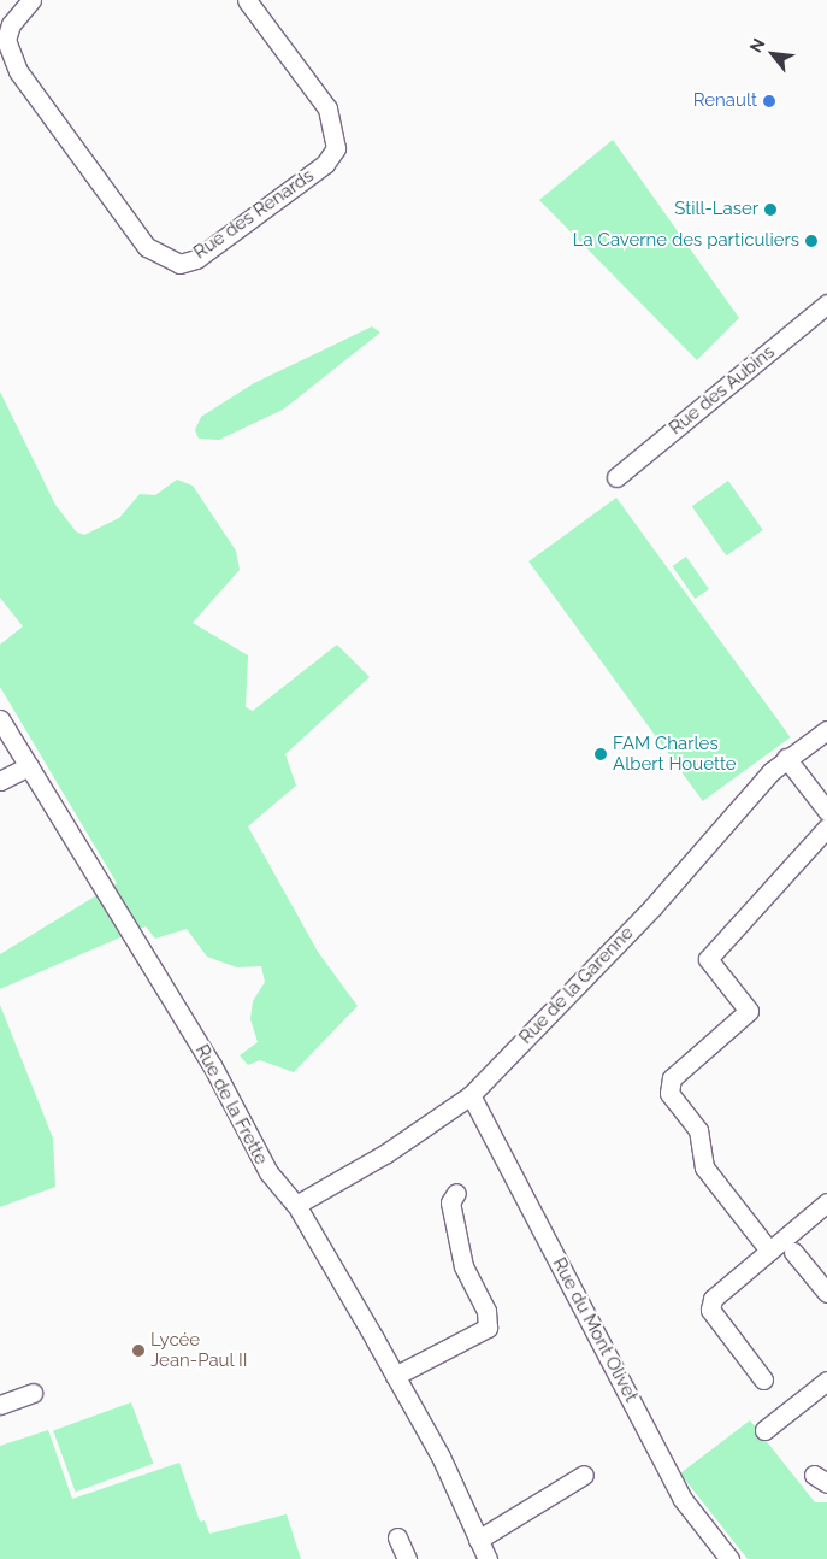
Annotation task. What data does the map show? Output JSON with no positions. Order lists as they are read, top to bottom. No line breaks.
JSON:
{"streets":{"street":["Rue des Renards","Rue des Aubins","Rue de la Garenne","Rue de la Frette","Rue du Mont Olivet"]},"crossings":[["Rue de la Garenne","Rue de la Frette"],["Rue de la Garenne","Rue du Mont Olivet"]],"places":["Renault","Still-Laser","La Caverne des particuliers","FAM Charles Albert Houette","Lycée Jean-Paul II"],"north":"top left"}
